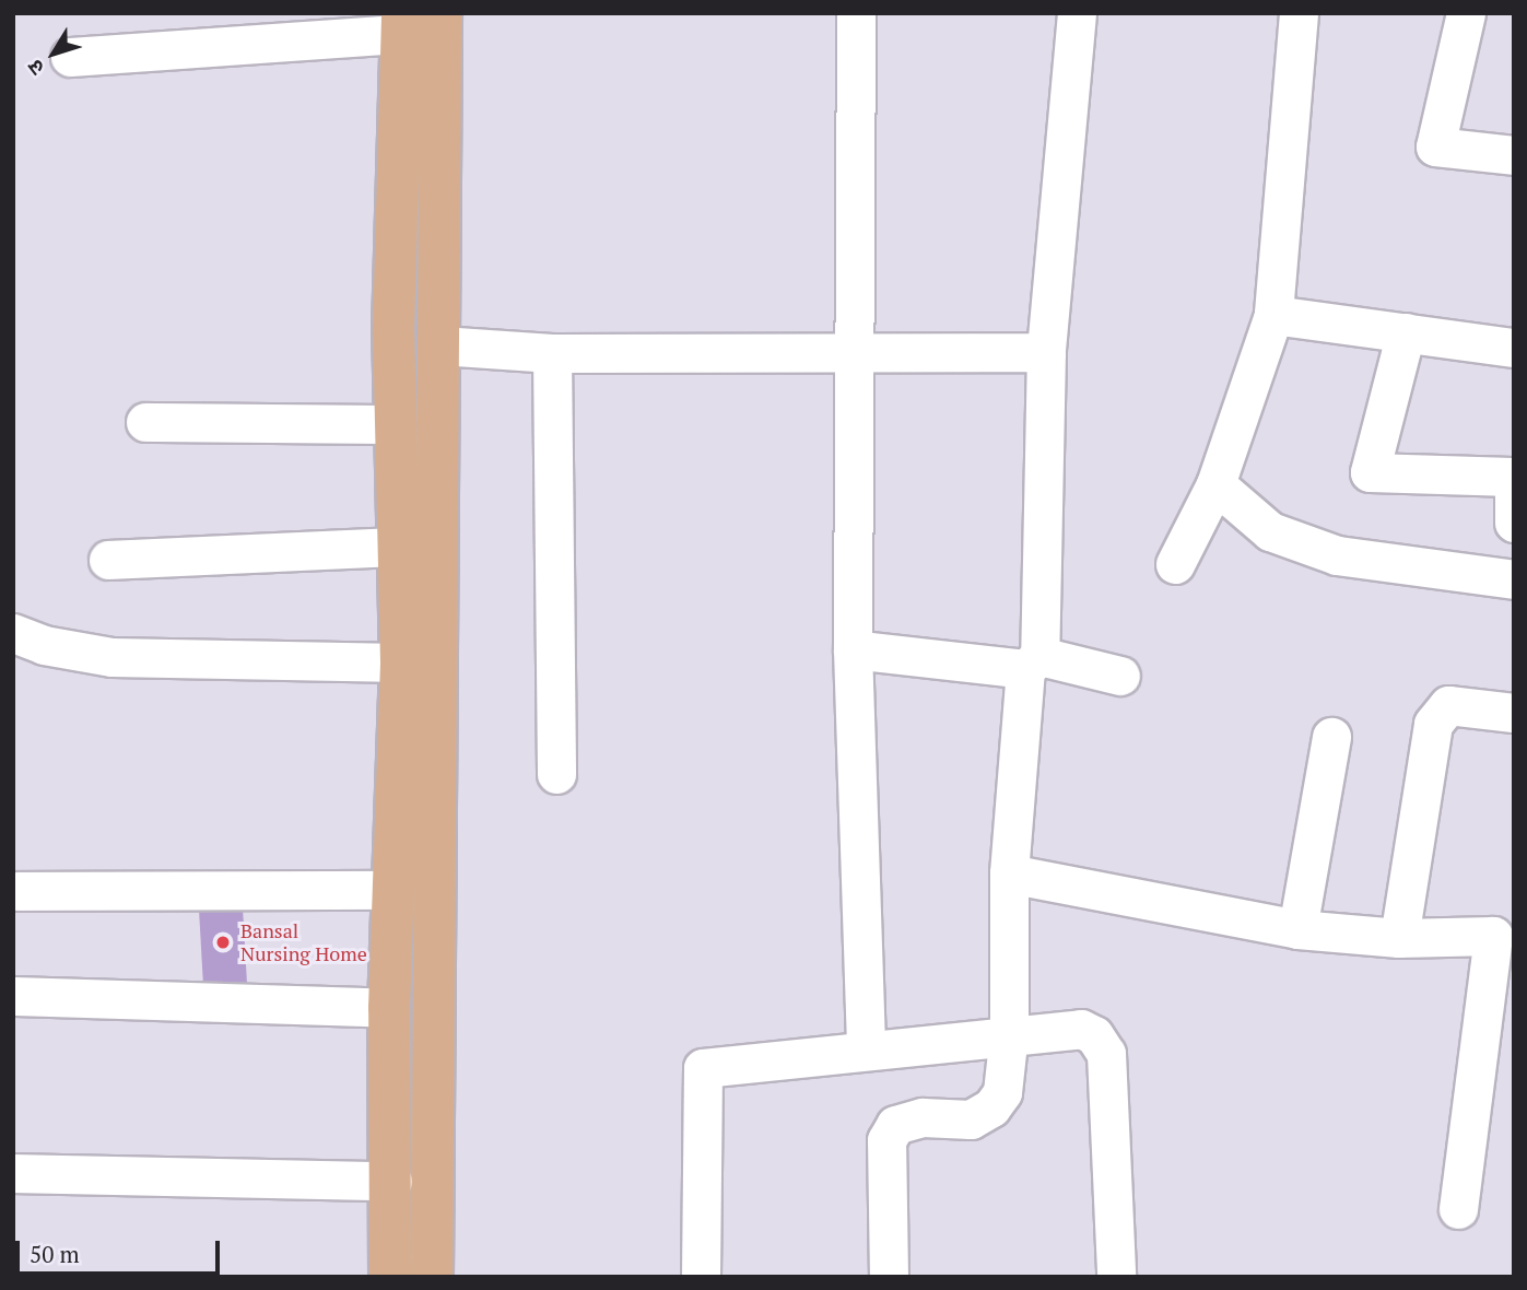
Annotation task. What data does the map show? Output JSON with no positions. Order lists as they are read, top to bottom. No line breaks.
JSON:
{"places":["Bansal Nursing Home"],"scale_bar":"50 m","north":"bottom left"}
